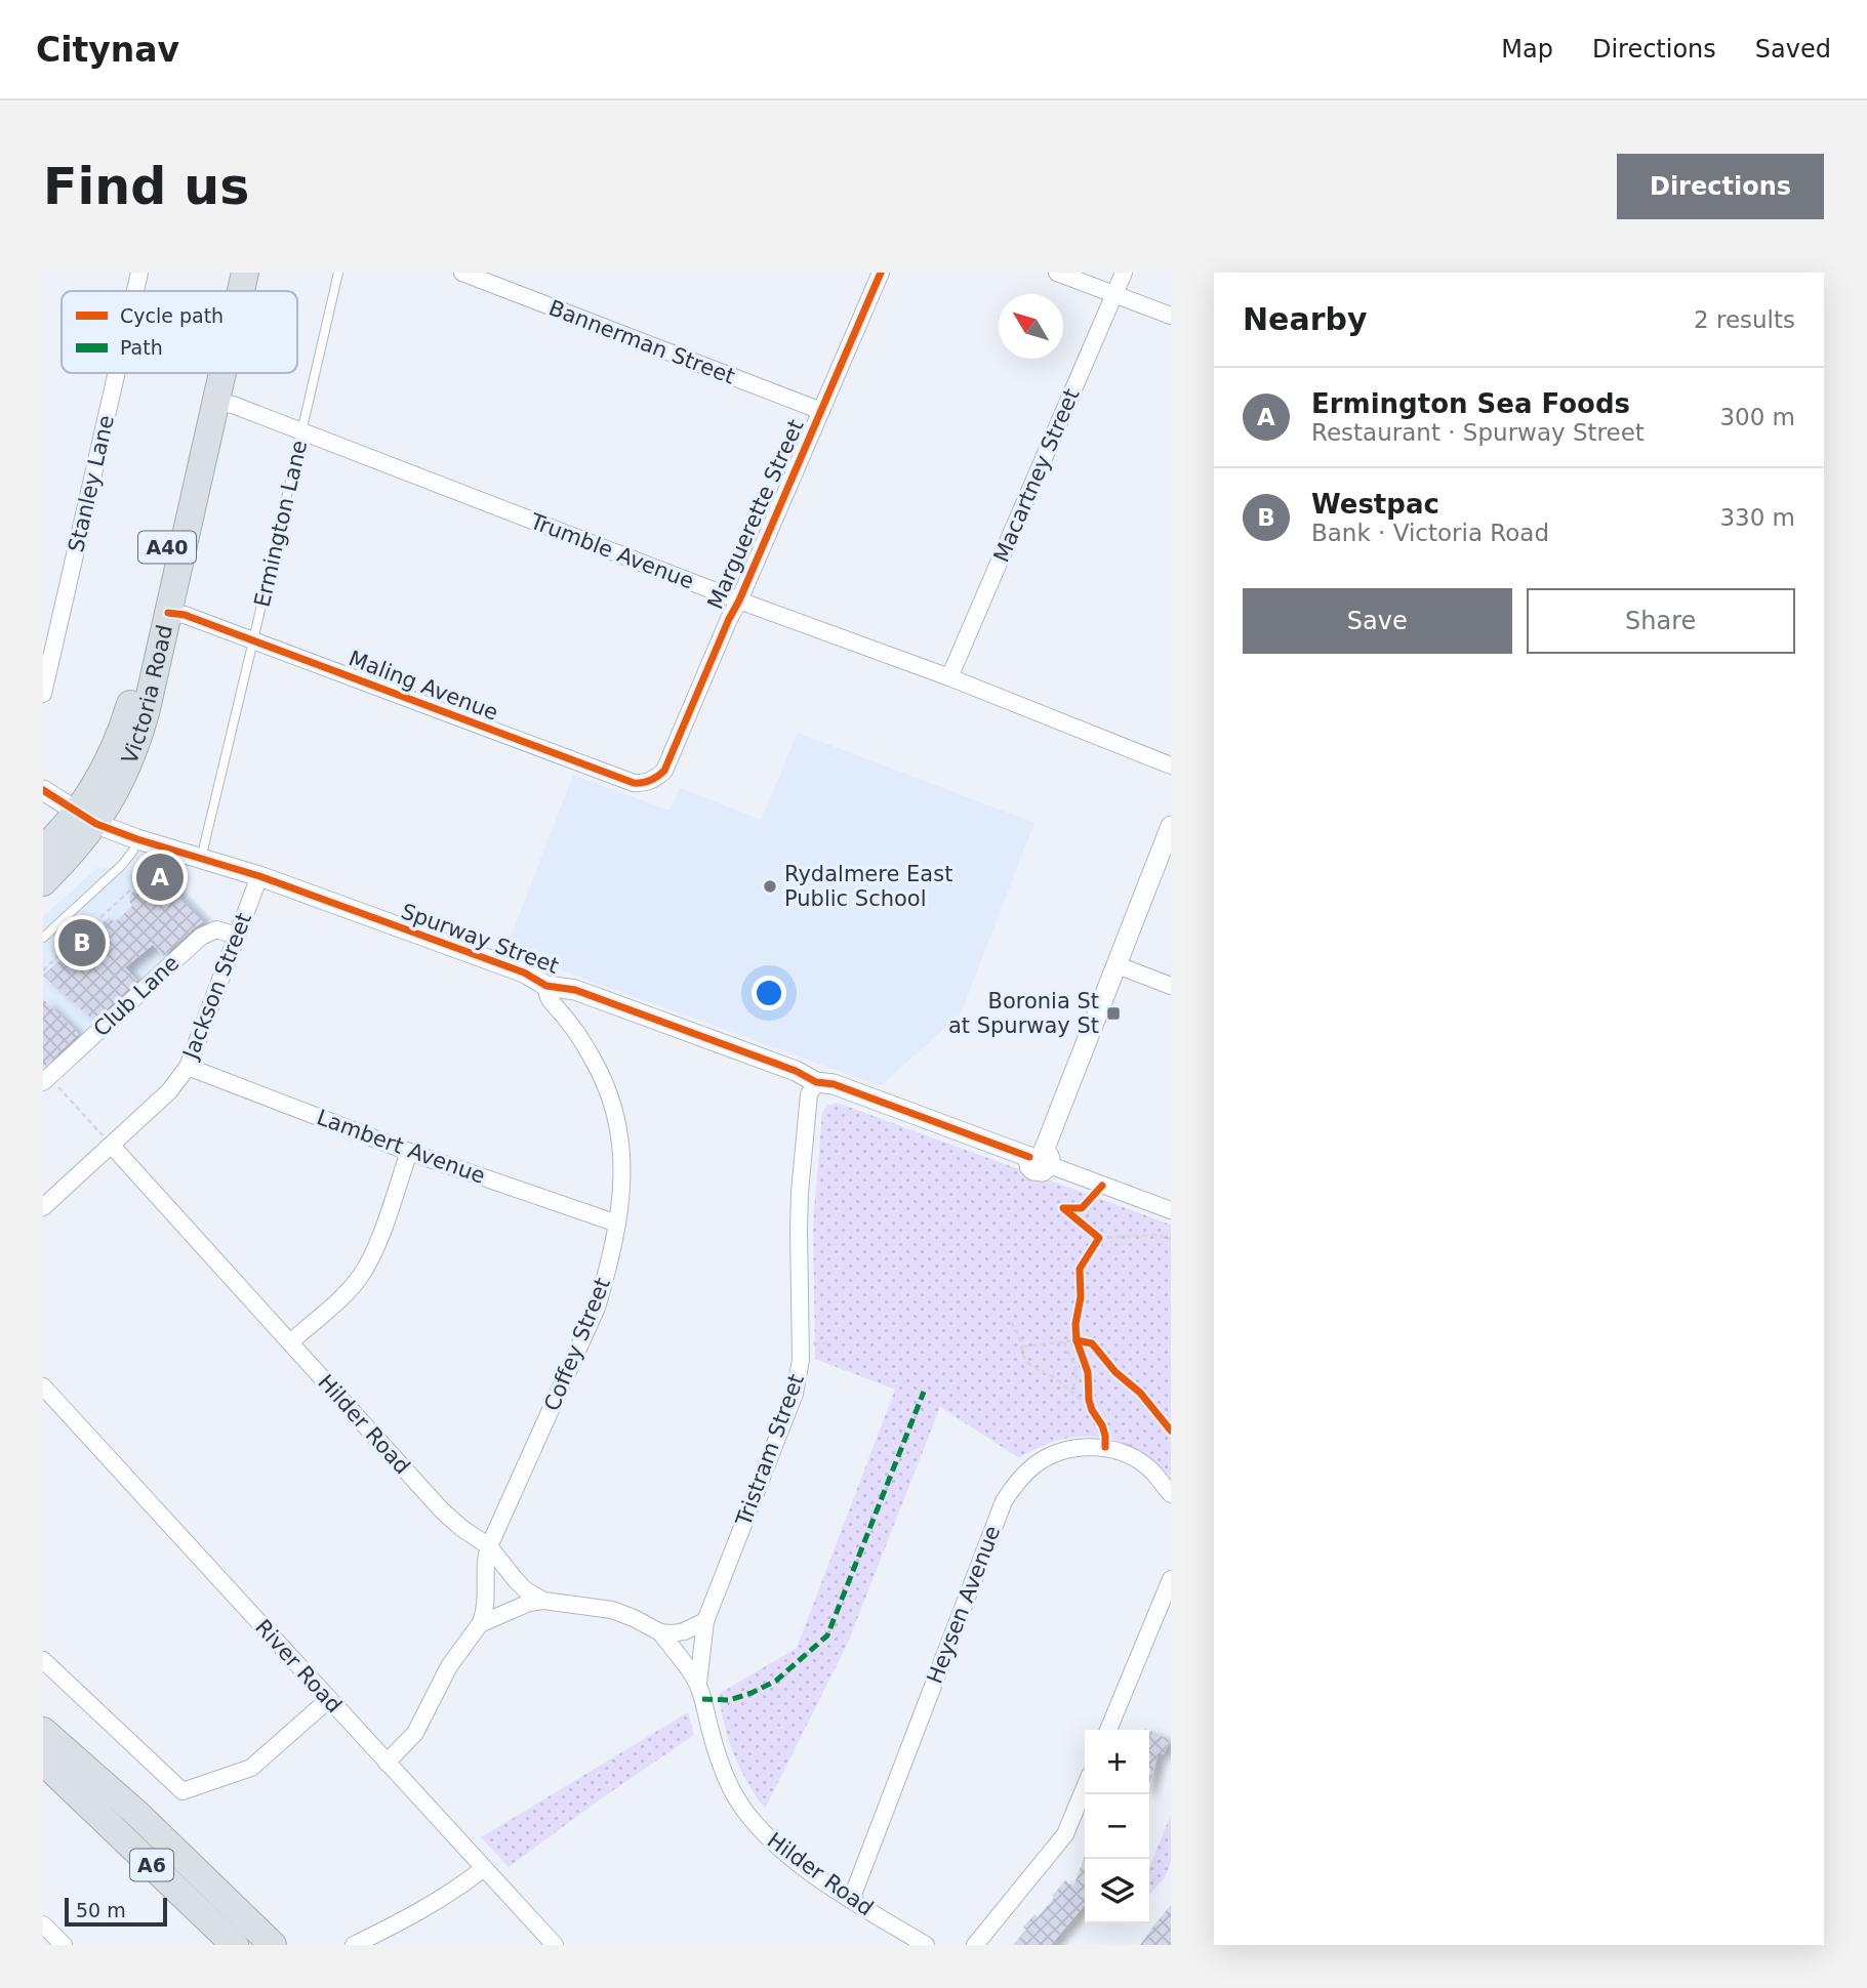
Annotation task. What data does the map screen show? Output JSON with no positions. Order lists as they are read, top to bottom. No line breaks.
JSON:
{"streets":{"highway":["A40","Victoria Road","A6"],"street":["Bannerman Street","Macartney Street","Stanley Lane","Marguerette Street","Trumble Avenue","Maling Avenue","Spurway Street","Jackson Street","Club Lane","Lambert Avenue","Coffey Street","Hilder Road","Tristram Street","Heysen Avenue","River Road"],"lane":["Ermington Lane"]},"crossings":[["Bannerman Street","Marguerette Street"],["Macartney Street","Trumble Avenue"],["Marguerette Street","Trumble Avenue"],["Marguerette Street","Maling Avenue"],["Ermington Lane","Trumble Avenue"],["Ermington Lane","Maling Avenue"],["Ermington Lane","Spurway Street"],["Trumble Avenue","Victoria Road"],["Maling Avenue","Victoria Road"],["Victoria Road","Spurway Street"],["Spurway Street","Jackson Street"],["Spurway Street","Coffey Street"],["Spurway Street","Tristram Street"],["Jackson Street","Club Lane"],["Jackson Street","Lambert Avenue"],["Jackson Street","Hilder Road"],["Lambert Avenue","Coffey Street"],["Coffey Street","Hilder Road"],["Coffey Street","River Road"],["Hilder Road","Tristram Street"],["Hilder Road","Heysen Avenue"]],"places":{"other":["Rydalmere East Public School"],"transit":["Boronia St at Spurway St"]},"legend":["Cycle path","Path"],"scale_bar":"50 m","north":"top left","page":{"header":"Citynav","nav":["Map","Directions","Saved"],"buttons":["Directions",["Save","Share"]],"title":"Find us","heading":["Nearby","2 results"],"list":[{"mark":"A","name":"Ermington Sea Foods","note":"Restaurant · Spurway Street","value":"300 m"},{"mark":"B","name":"Westpac","note":"Bank · Victoria Road","value":"330 m"}],"pins":["A","B"],"map_buttons":["+","−"],"scale":"50 m"}}
